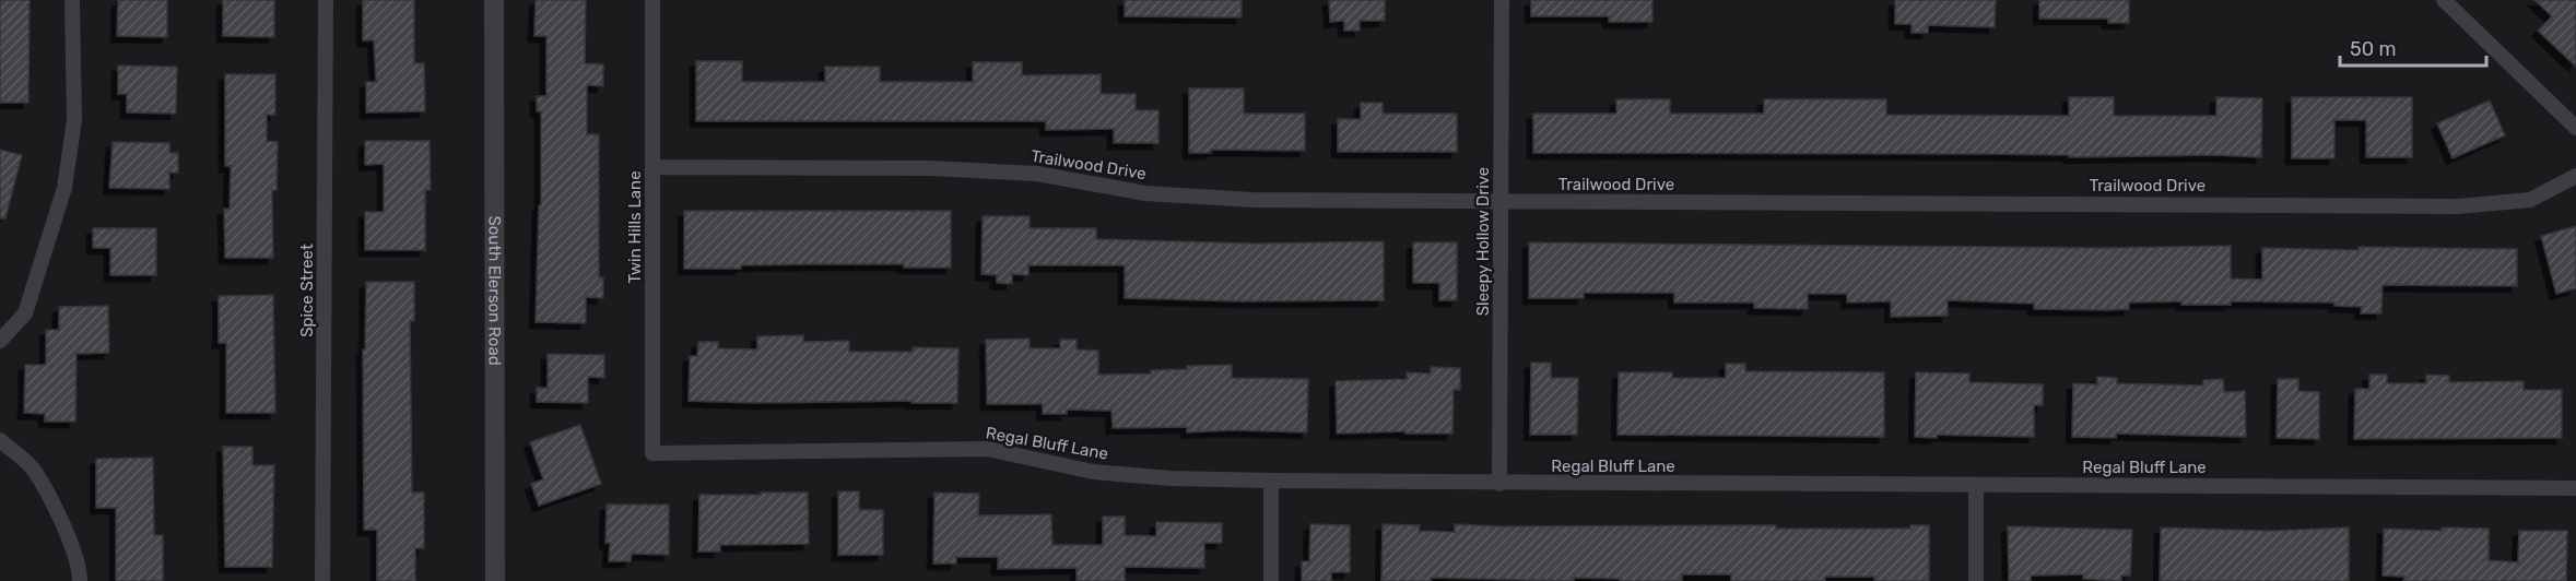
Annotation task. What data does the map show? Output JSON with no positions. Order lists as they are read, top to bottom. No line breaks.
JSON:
{"streets":{"street":["Trailwood Drive","Twin Hills Lane","Sleepy Hollow Drive","Spice Street","South Elerson Road","Regal Bluff Lane"]},"crossings":[["Trailwood Drive","Twin Hills Lane"],["Trailwood Drive","Sleepy Hollow Drive"],["Twin Hills Lane","Regal Bluff Lane"],["Sleepy Hollow Drive","Regal Bluff Lane"]],"scale_bar":"50 m"}
